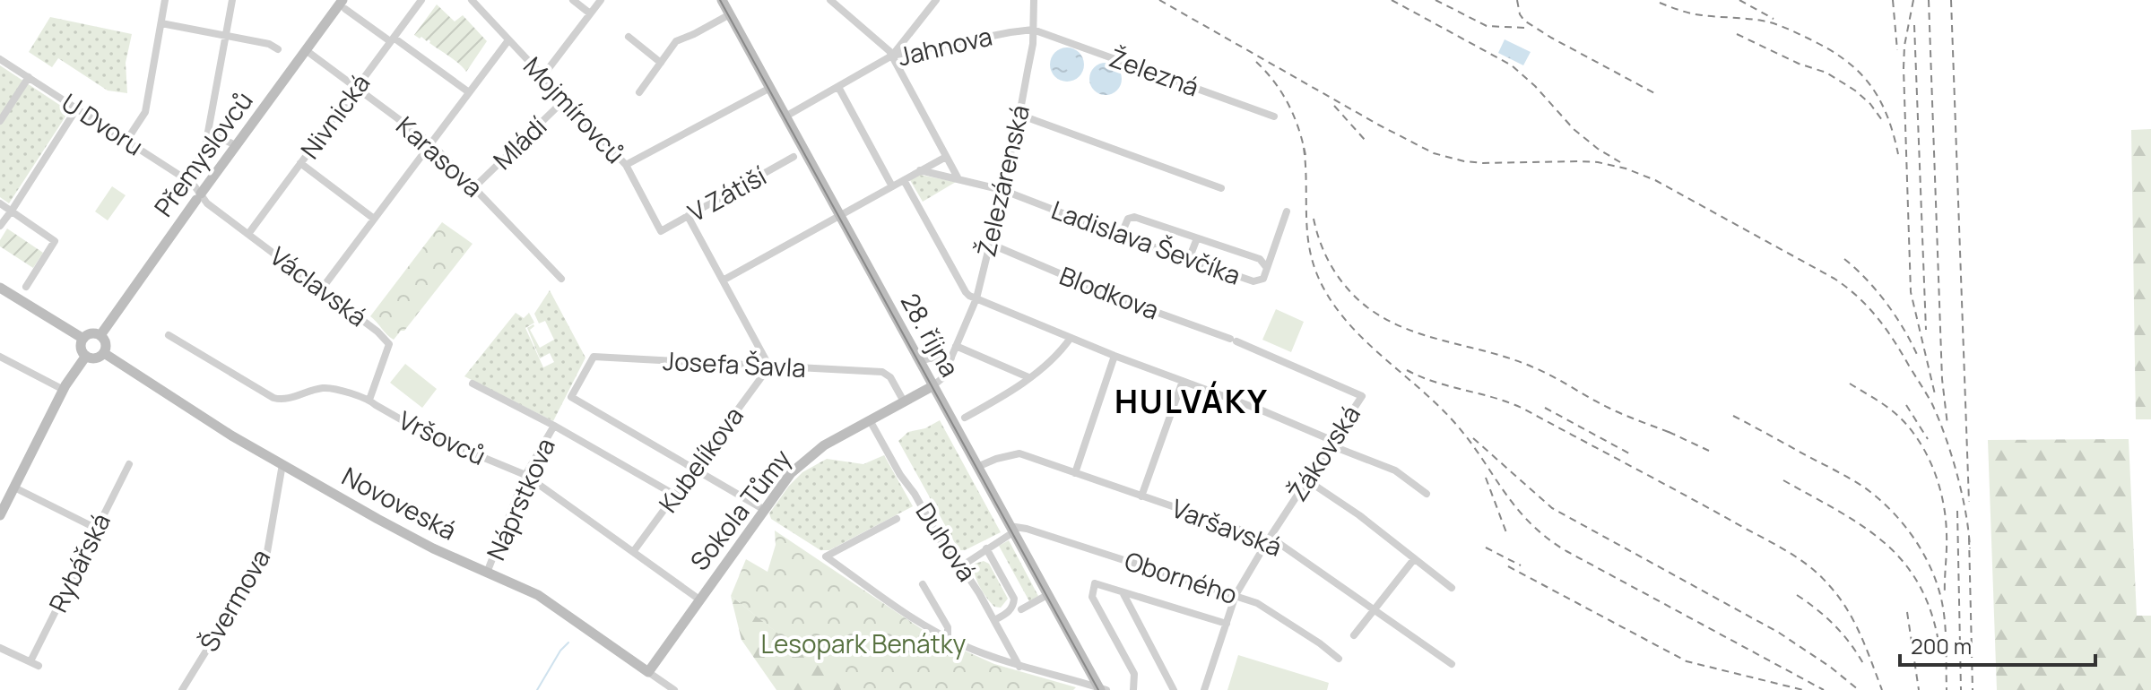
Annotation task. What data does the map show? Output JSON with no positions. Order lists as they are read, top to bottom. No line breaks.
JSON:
{"streets":{"street":["Jahnova","Železná","Mojmírovců","Nivnická","U Dvoru","Mládí","Přemyslovců","Karasova","Železárenská","V Zátiší","Ladislava Ševčíka","Václavská","Blodkova","28. října","Josefa Šavla","Vršovců","Žákovská","Kubelíkova","Náprstkova","Novoveská","Sokola Tůmy","Varšavská","Duhová","Rybářská","Oborného","Švermova"]},"crossings":[["Jahnova","Železná"],["Jahnova","Železárenská"],["Jahnova","28. října"],["Železná","Železárenská"],["Mojmírovců","Mládí"],["Mojmírovců","V Zátiší"],["Nivnická","Karasova"],["Nivnická","Václavská"],["U Dvoru","Přemyslovců"],["U Dvoru","Václavská"],["Mládí","Karasova"],["Přemyslovců","Karasova"],["Přemyslovců","Václavská"],["Přemyslovců","Novoveská"],["Železárenská","Ladislava Ševčíka"],["Železárenská","Blodkova"],["Železárenská","28. října"],["Železárenská","Sokola Tůmy"],["Václavská","Vršovců"],["Blodkova","Žákovská"],["28. října","Sokola Tůmy"],["28. října","Varšavská"],["28. října","Oborného"],["Josefa Šavla","Kubelíkova"],["Josefa Šavla","Sokola Tůmy"],["Vršovců","Kubelíkova"],["Vršovců","Náprstkova"],["Vršovců","Sokola Tůmy"],["Žákovská","Varšavská"],["Žákovská","Oborného"],["Náprstkova","Novoveská"],["Novoveská","Sokola Tůmy"],["Novoveská","Švermova"],["Sokola Tůmy","Duhová"]],"districts":["HULVÁKY"],"parks":["Lesopark Benátky"],"scale_bar":"200 m"}
